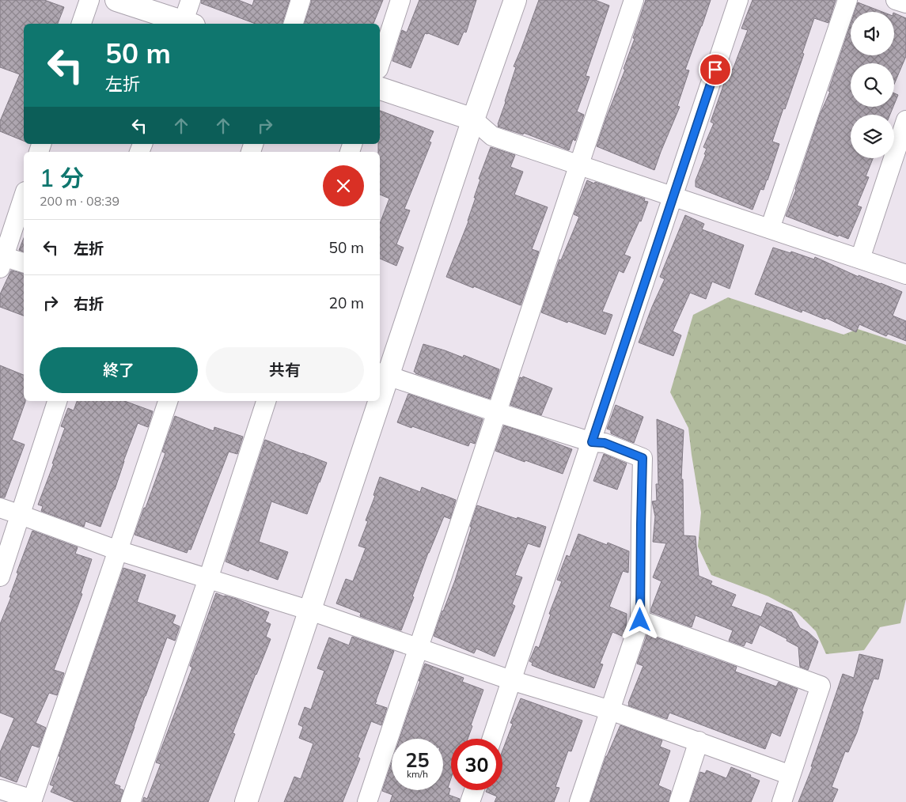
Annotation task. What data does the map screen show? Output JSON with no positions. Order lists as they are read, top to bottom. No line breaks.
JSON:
{"page":{"turn":["50 m","左折"],"heading":["1 分","200 m · 08:39"],"list":[{"name":"左折","value":"50 m"},{"name":"右折","value":"20 m"}],"buttons":["終了","共有"],"speed":"25 km/h","limit":"30"}}
